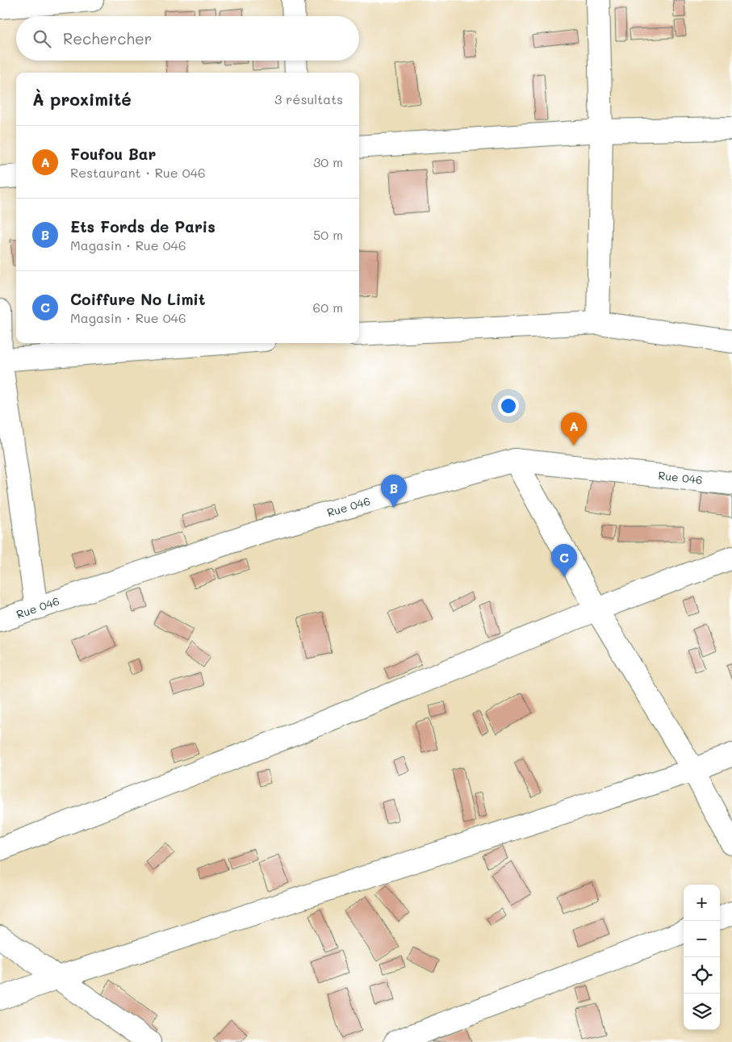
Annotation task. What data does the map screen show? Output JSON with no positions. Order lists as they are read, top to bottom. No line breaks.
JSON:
{"streets":{"street":["Rue 046"]},"page":{"search":"Rechercher","heading":["À proximité","3 résultats"],"list":[{"mark":"A","name":"Foufou Bar","note":"Restaurant · Rue 046","value":"30 m"},{"mark":"B","name":"Ets Fords de Paris","note":"Magasin · Rue 046","value":"50 m"},{"mark":"C","name":"Coiffure No Limit","note":"Magasin · Rue 046","value":"60 m"}],"pins":["A","B","C"],"map_buttons":["+","−"]}}
